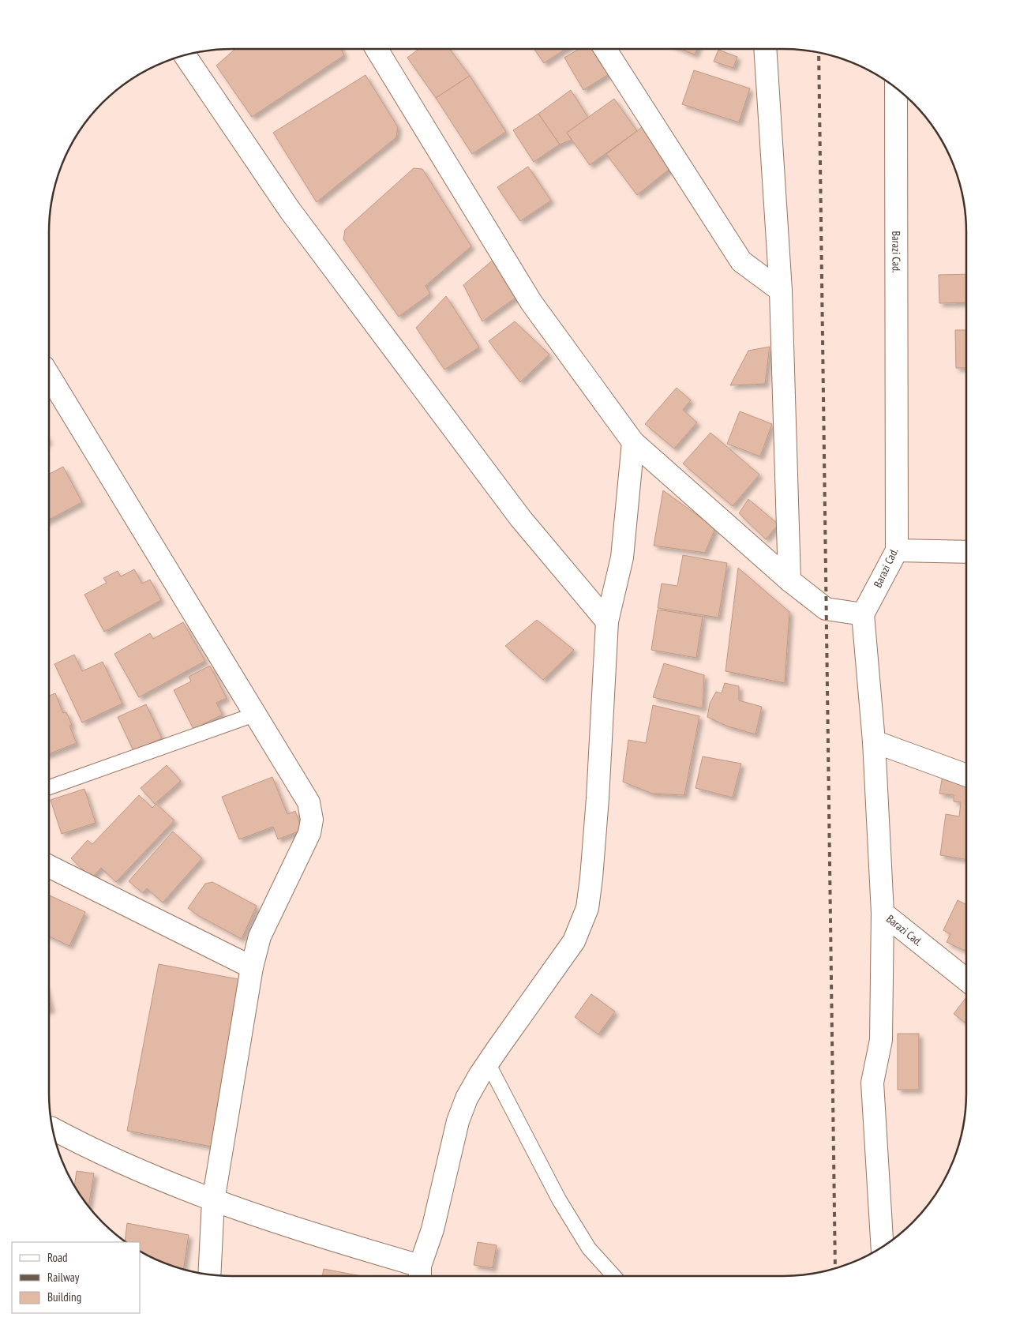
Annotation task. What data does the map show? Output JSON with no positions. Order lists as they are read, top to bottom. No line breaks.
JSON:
{"streets":{"street":["Barazi Cad."]},"legend":["Road","Railway","Building"]}
